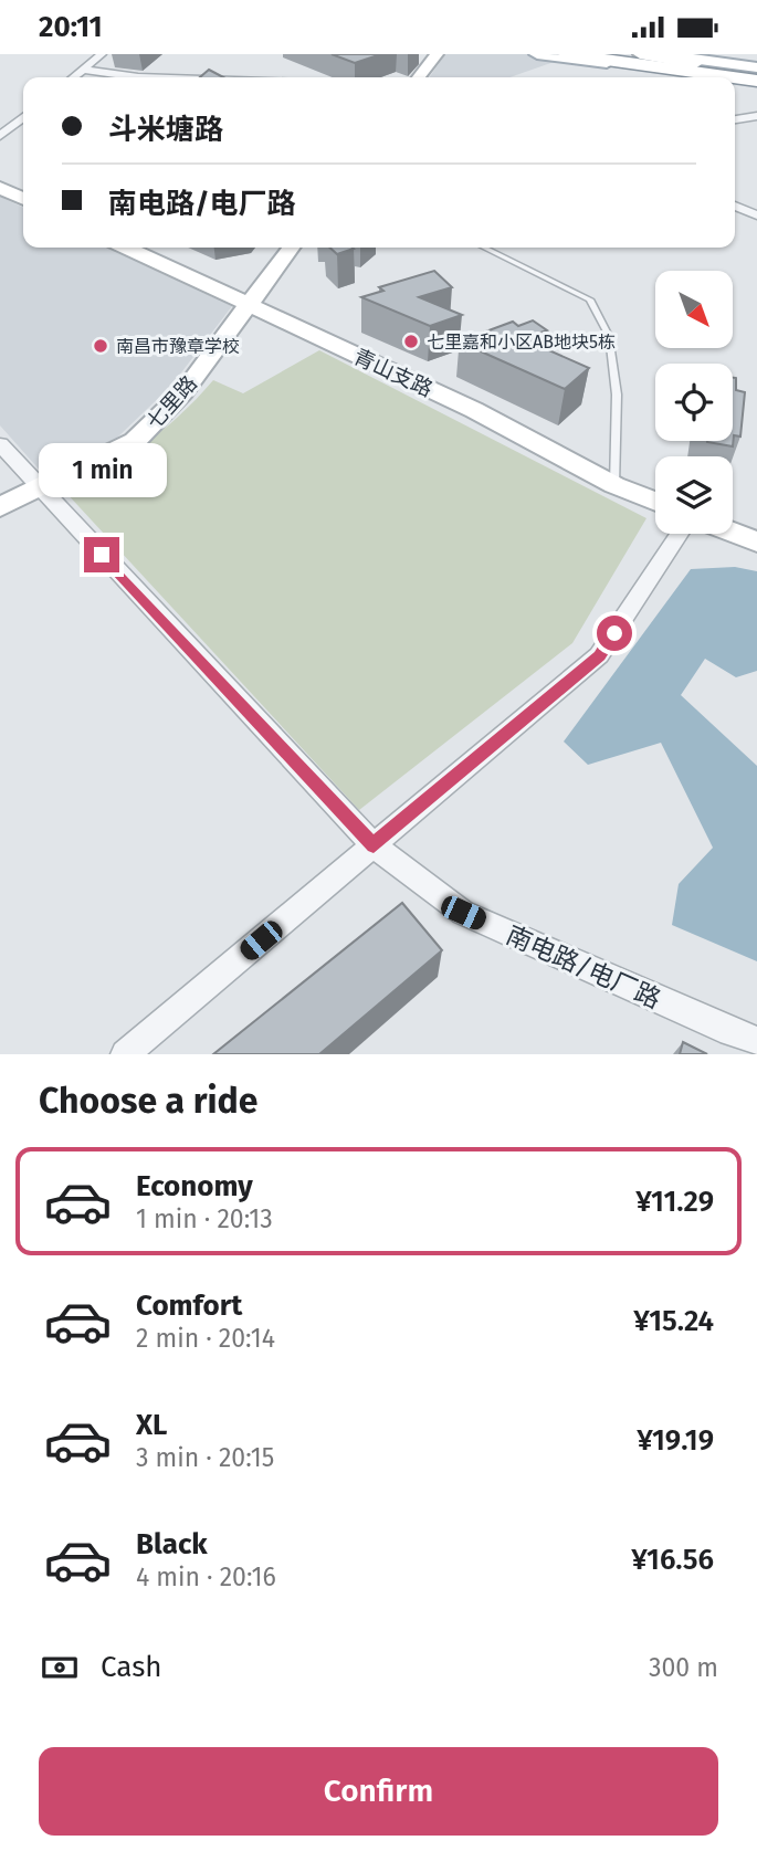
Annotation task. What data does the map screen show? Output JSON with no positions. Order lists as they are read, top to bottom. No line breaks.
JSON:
{"streets":{"street":["青山支路","七里路","南电路/电厂路"]},"crossings":[["青山支路","七里路"],["七里路","南电路/电厂路"]],"places":["七里嘉和小区AB地块5栋","南昌市豫章学校"],"north":"bottom right","page":{"status":"20:11","banner":["斗米塘路","南电路/电厂路"],"bubble":"1 min","heading":"Choose a ride","list":[{"name":"Economy","note":"1 min · 20:13","value":"¥11.29"},{"name":"Comfort","note":"2 min · 20:14","value":"¥15.24"},{"name":"XL","note":"3 min · 20:15","value":"¥19.19"},{"name":"Black","note":"4 min · 20:16","value":"¥16.56"}],"pay":["Cash","300 m"],"buttons":"Confirm"}}
